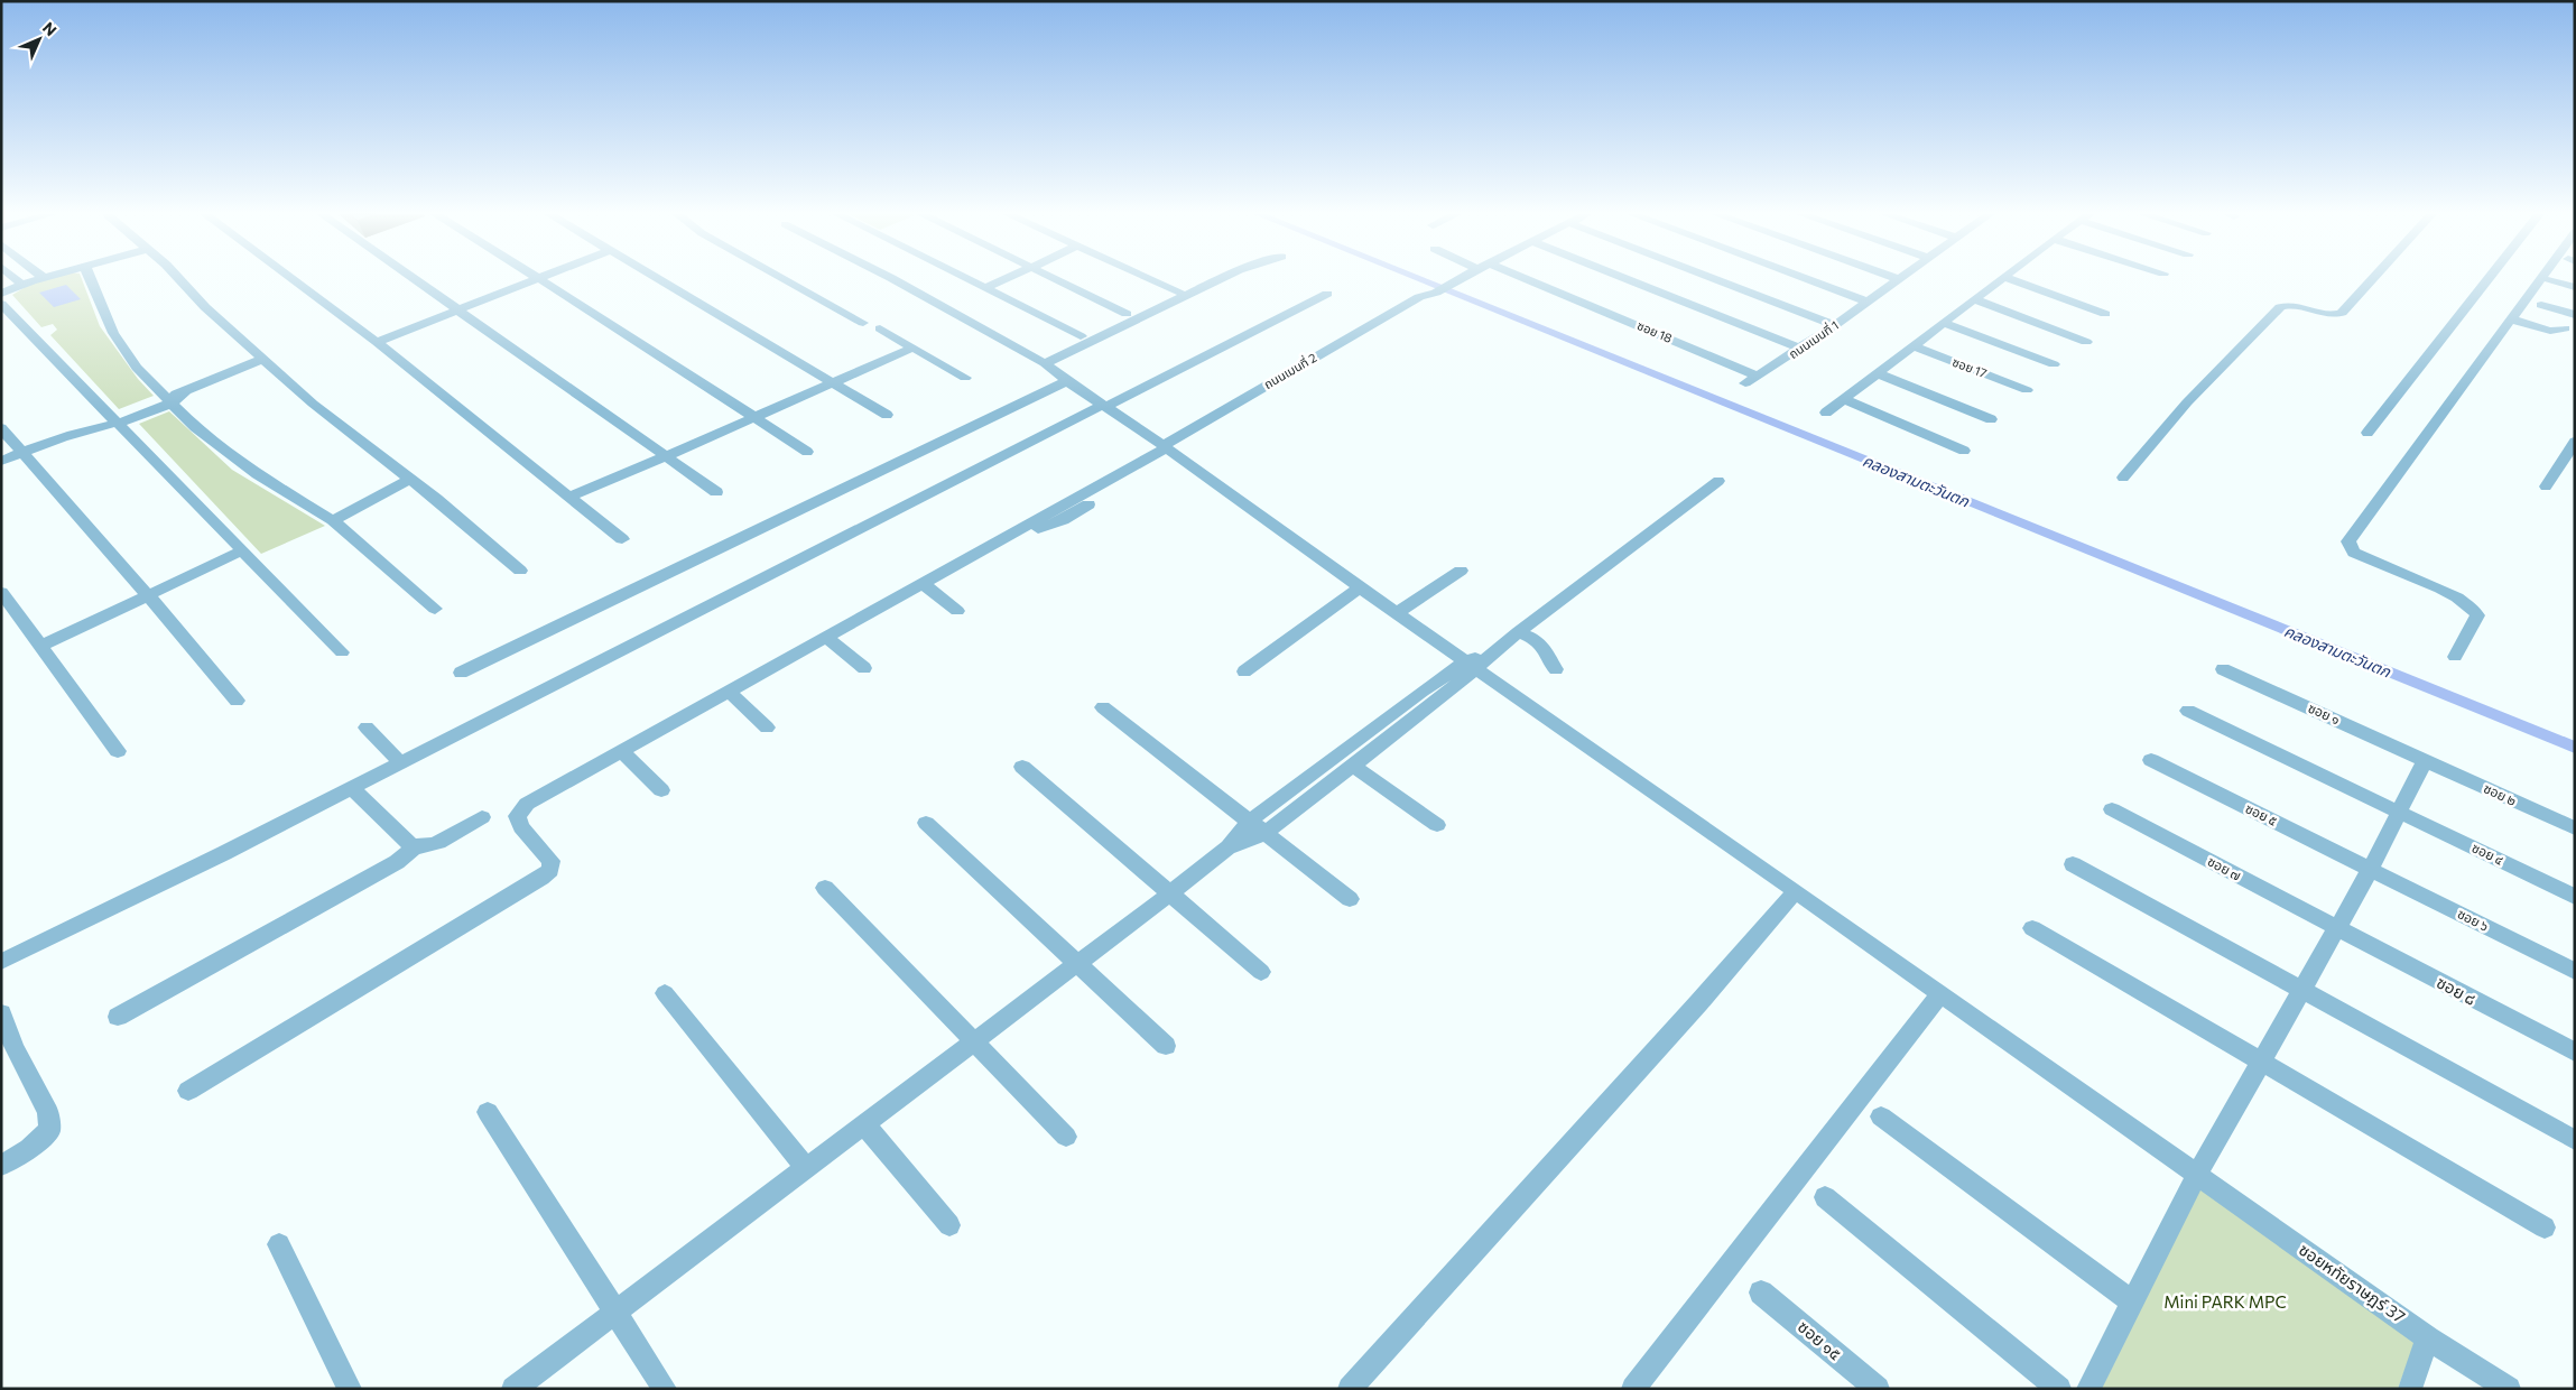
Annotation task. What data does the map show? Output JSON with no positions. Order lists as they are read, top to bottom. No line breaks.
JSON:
{"streets":{"street":["ซอย 18","ถนนเมนที่ 1","ซอย 17","ถนนเมนที่ 2","ซอย ๑","ซอย ๒","ซอย ๕","ซอย ๔","ซอย ๗","ซอย ๖","ซอย ๘","ซอยหทัยราษฎร์ 37","ซอย ๑๕"]},"crossings":[["ซอย 18","ถนนเมนที่ 1"],["ถนนเมนที่ 2","ซอยหทัยราษฎร์ 37"],["ซอย ๑","ซอย ๒"],["ซอย ๕","ซอย ๖"],["ซอย ๗","ซอย ๘"]],"water":["คลองสามตะวันตก"],"parks":["Mini PARK MPC"],"north":"top right"}
